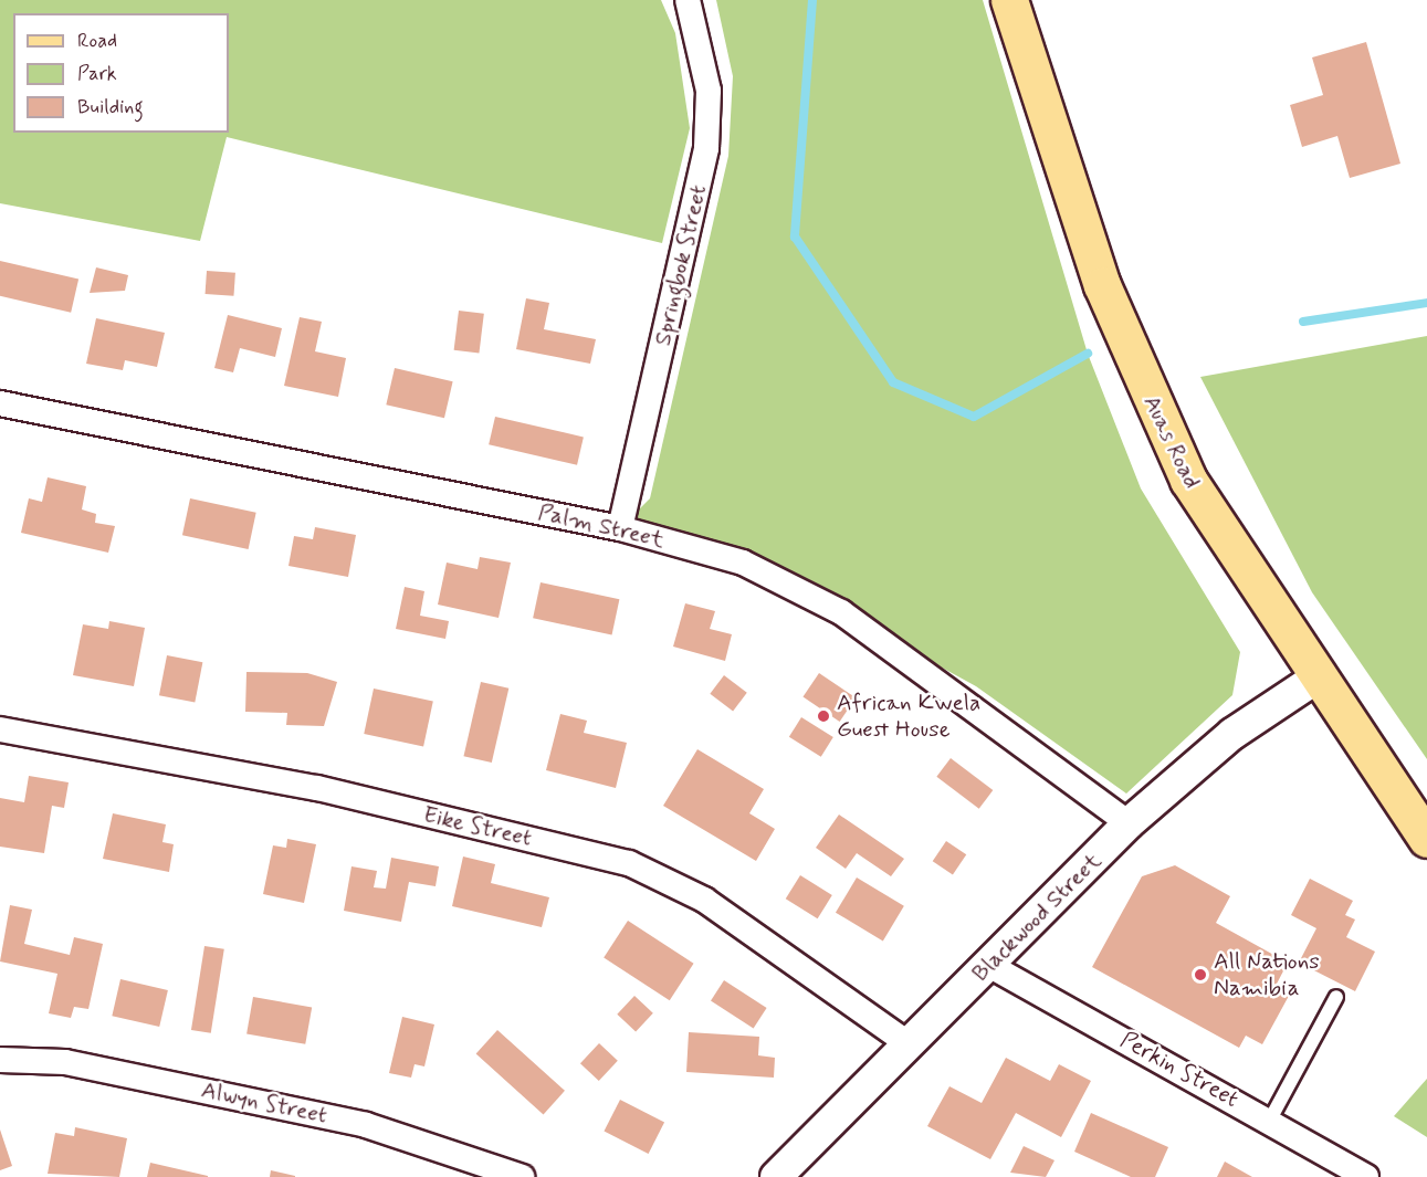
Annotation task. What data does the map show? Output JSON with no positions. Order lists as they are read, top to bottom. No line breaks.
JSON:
{"streets":{"main road":["Auas Road"],"street":["Springbok Street","Palm Street","Eike Street","Blackwood Street","Perkin Street","Alwyn Street"]},"crossings":[["Springbok Street","Palm Street"],["Auas Road","Blackwood Street"],["Palm Street","Blackwood Street"],["Eike Street","Blackwood Street"],["Blackwood Street","Perkin Street"]],"places":["African Kwela Guest House","All Nations Namibia"],"legend":["Road","Park","Building"]}
